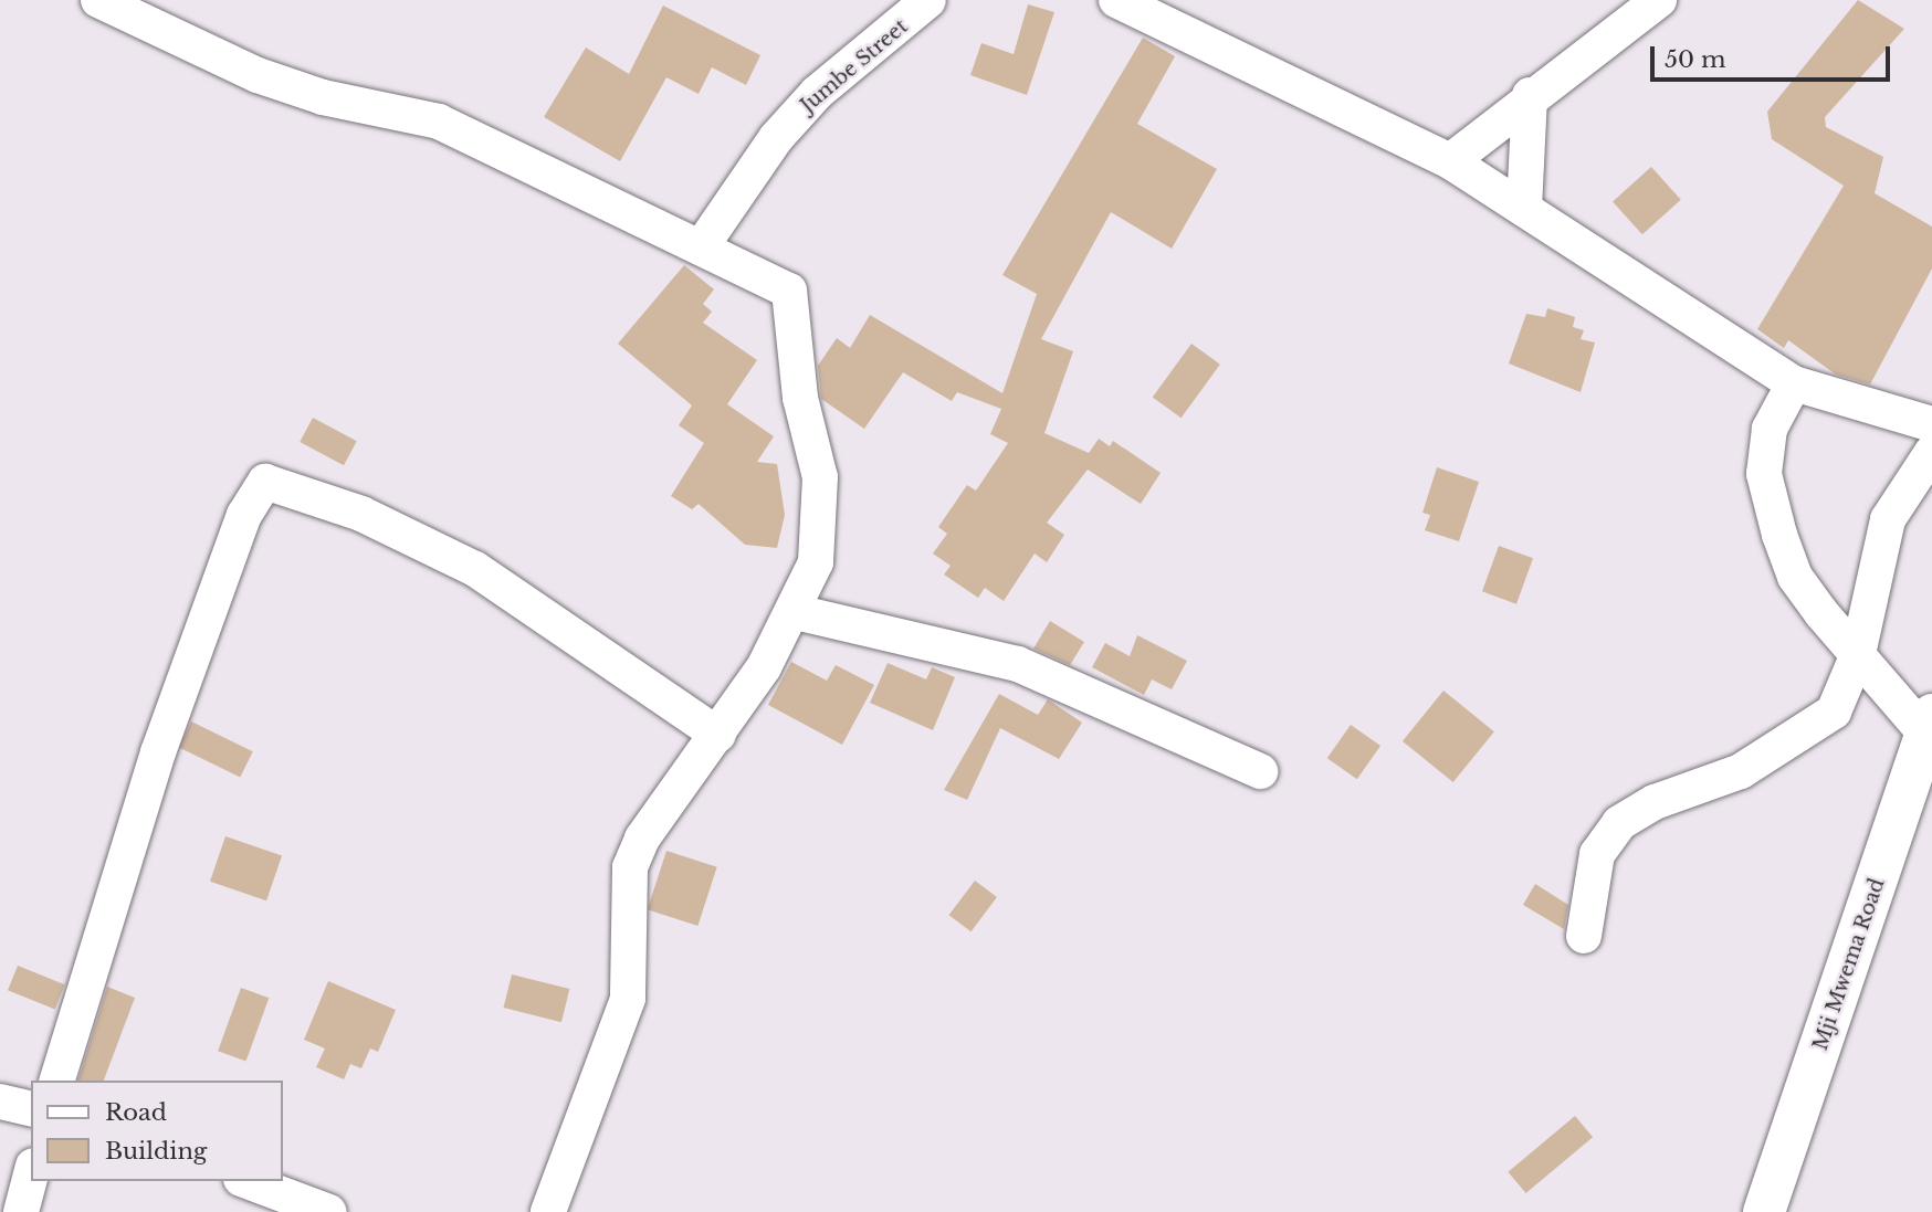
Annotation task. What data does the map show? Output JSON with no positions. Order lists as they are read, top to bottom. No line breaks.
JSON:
{"streets":{"main road":["Mji Mwema Road"],"street":["Jumbe Street"]},"legend":["Road","Building"],"scale_bar":"50 m"}
